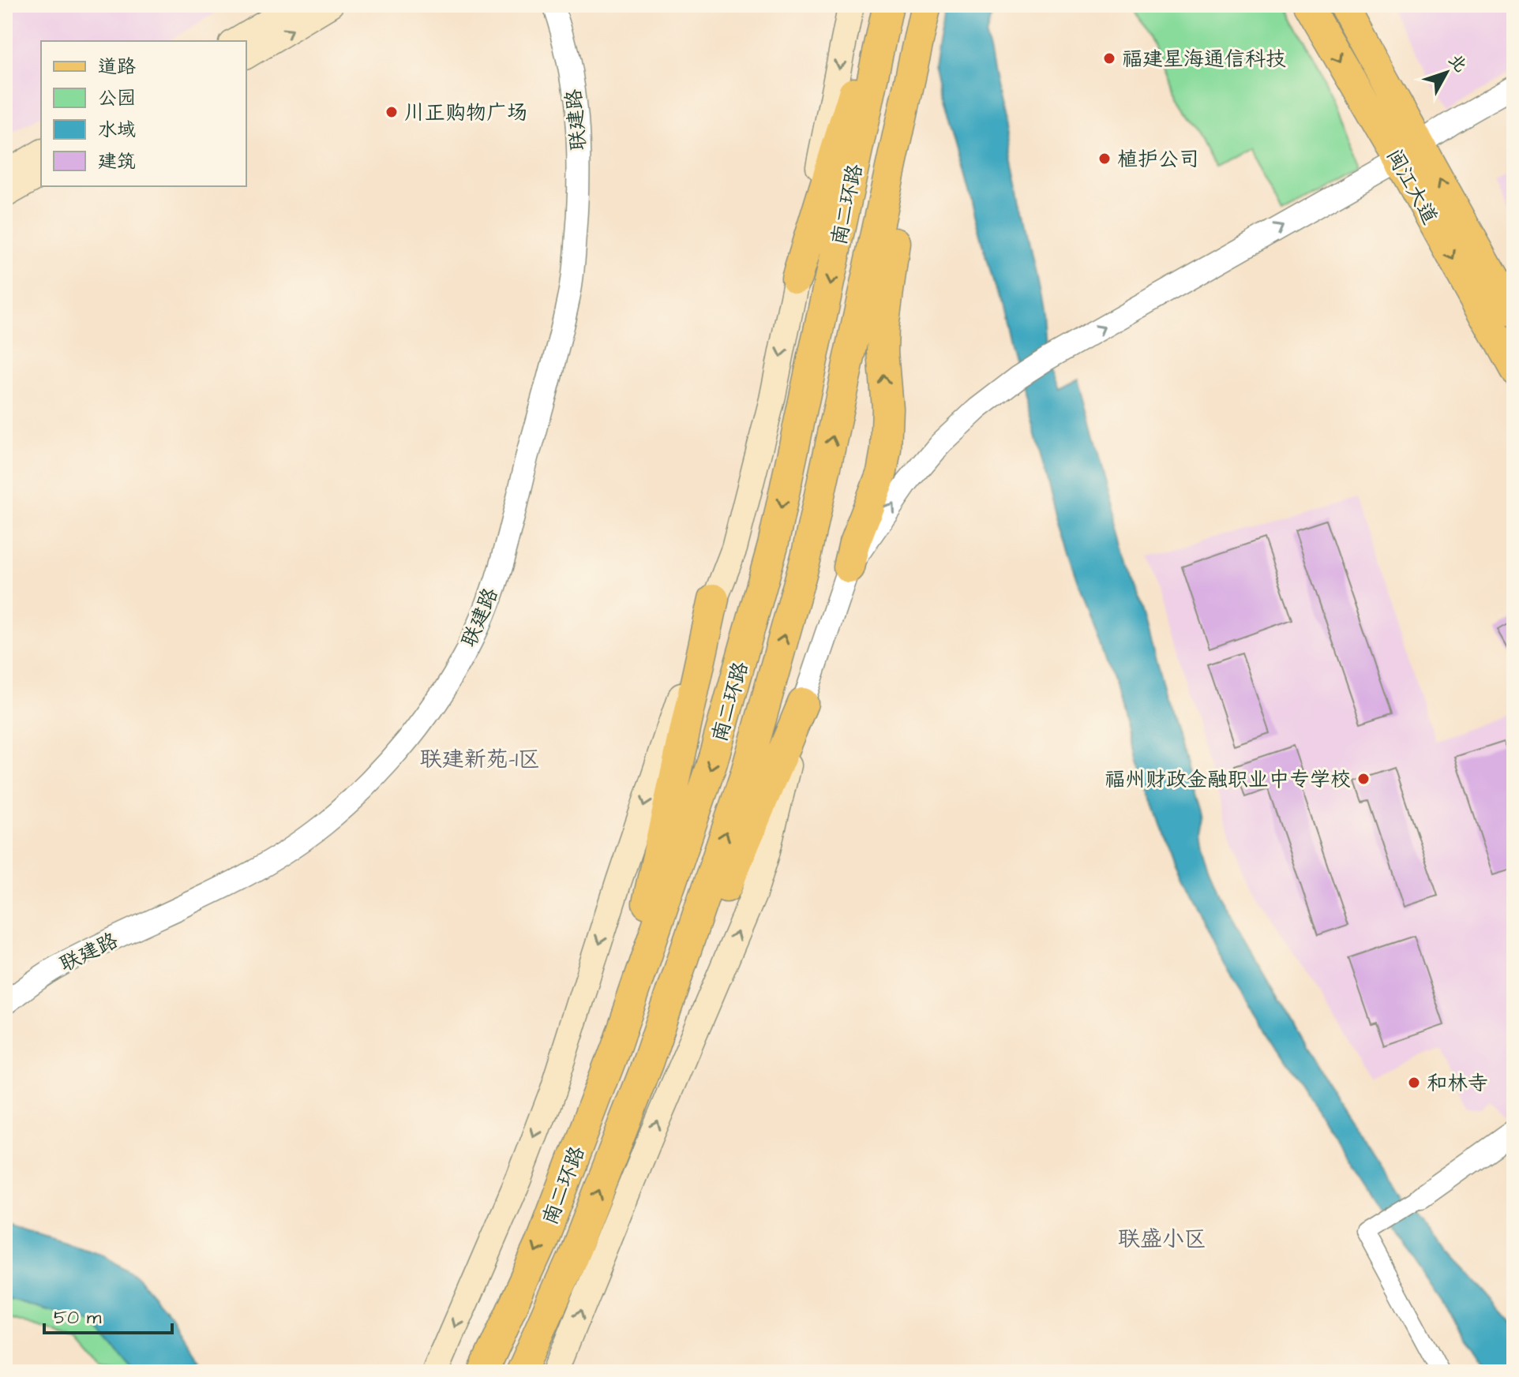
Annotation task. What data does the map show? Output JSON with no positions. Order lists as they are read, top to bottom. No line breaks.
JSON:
{"streets":{"highway":["南二环路"],"main road":["闽江大道"],"street":["联建路"]},"districts":["联建新苑-1区","联盛小区"],"places":["福建星海通信科技","川正购物广场","植护公司","福州财政金融职业中专学校","和林寺"],"legend":["道路","公园","水域","建筑"],"scale_bar":"50 m","north":"top right"}
